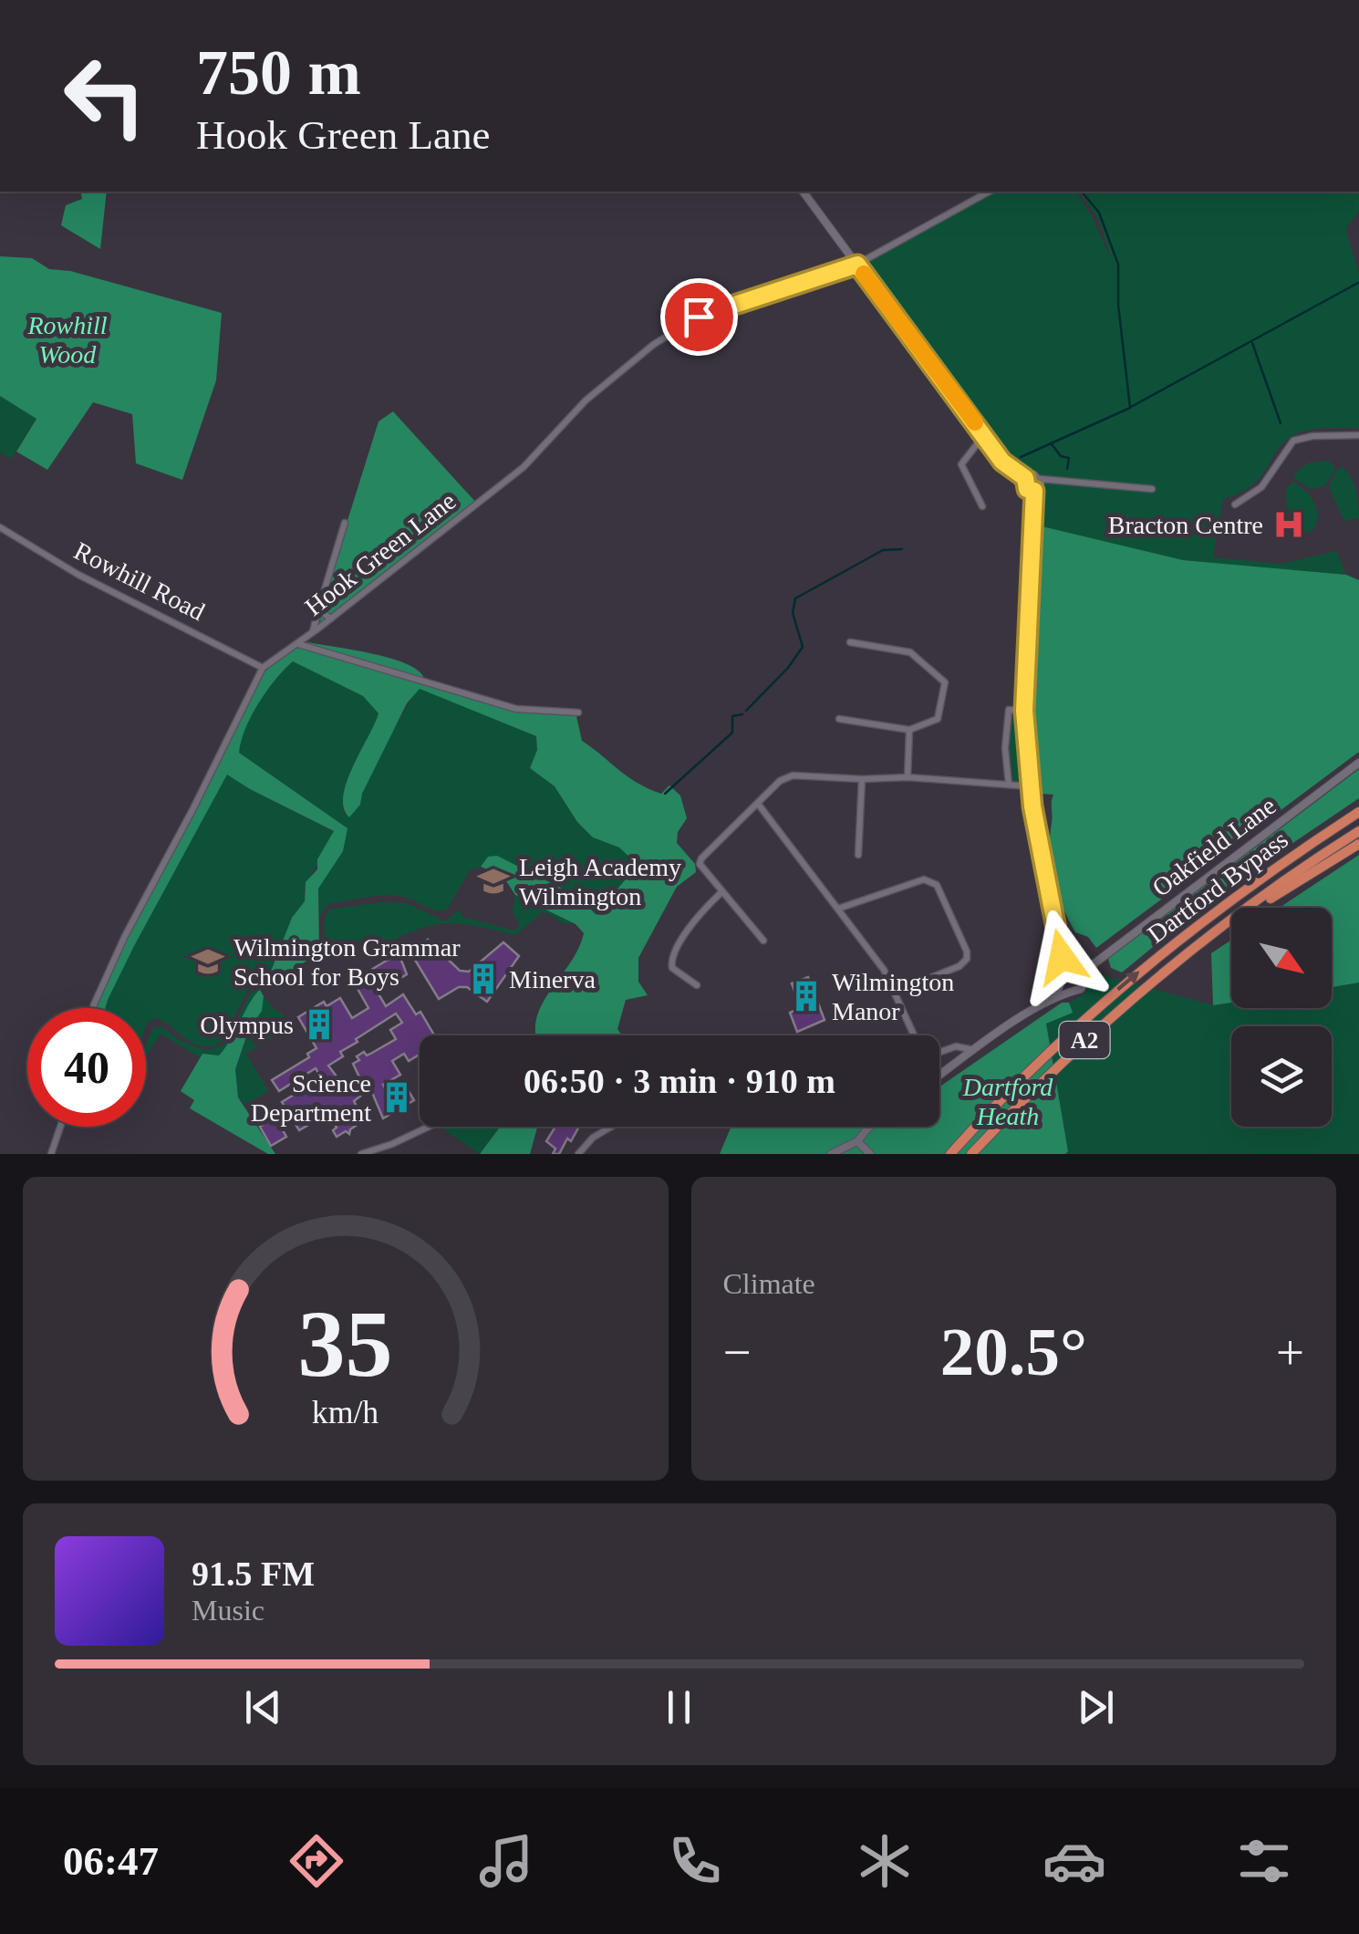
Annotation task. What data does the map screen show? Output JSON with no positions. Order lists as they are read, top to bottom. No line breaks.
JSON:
{"streets":{"highway":["Dartford Bypass","A2"],"street":["Hook Green Lane","Rowhill Road","Oakfield Lane"]},"crossings":[["Hook Green Lane","Rowhill Road"]],"parks":["Rowhill Wood","Dartford Heath"],"places":{"hospital":["Bracton Centre"],"school or university":["Leigh Academy Wilmington","Wilmington Grammar School for Boys"],"building":["Minerva","Wilmington Manor","Olympus","Science Department"]},"north":"bottom right","page":{"turn":["750 m","Hook Green Lane"],"limit":"40","trip":"06:50 · 3 min · 910 m","tile":"Climate","heat":["−","20.5°","+"],"song":["91.5 FM","Music"],"tabs":"06:47","gauge":["35","km/h"]}}
